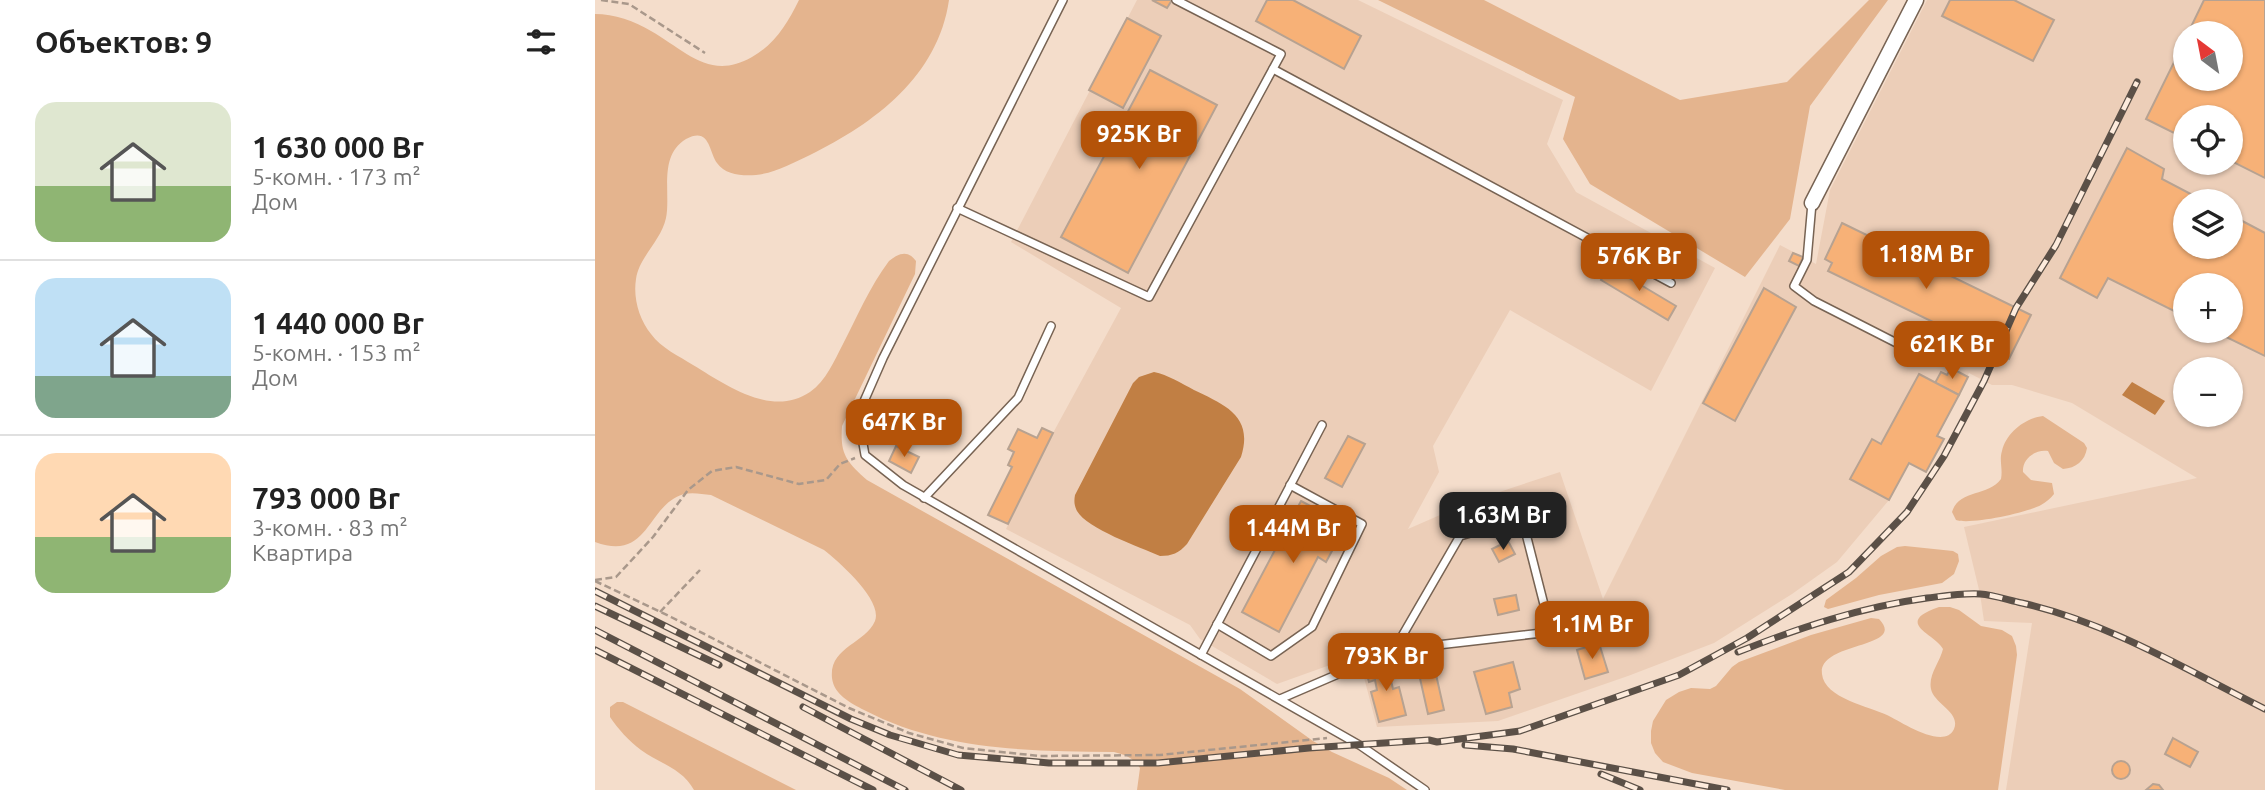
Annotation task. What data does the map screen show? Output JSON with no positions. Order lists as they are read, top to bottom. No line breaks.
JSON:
{"north":"top left","page":{"heading":"Объектов: 9","map_buttons":["+","−"],"list":[{"name":"1 630 000 Br","note":"5-комн. · 173 m² · Дом"},{"name":"1 440 000 Br","note":"5-комн. · 153 m² · Дом"},{"name":"793 000 Br","note":"3-комн. · 83 m² · Квартира"}],"price":["925K Br","1.18M Br","576K Br","621K Br","647K Br","1.63M Br","1.44M Br","1.1M Br","793K Br"]}}
